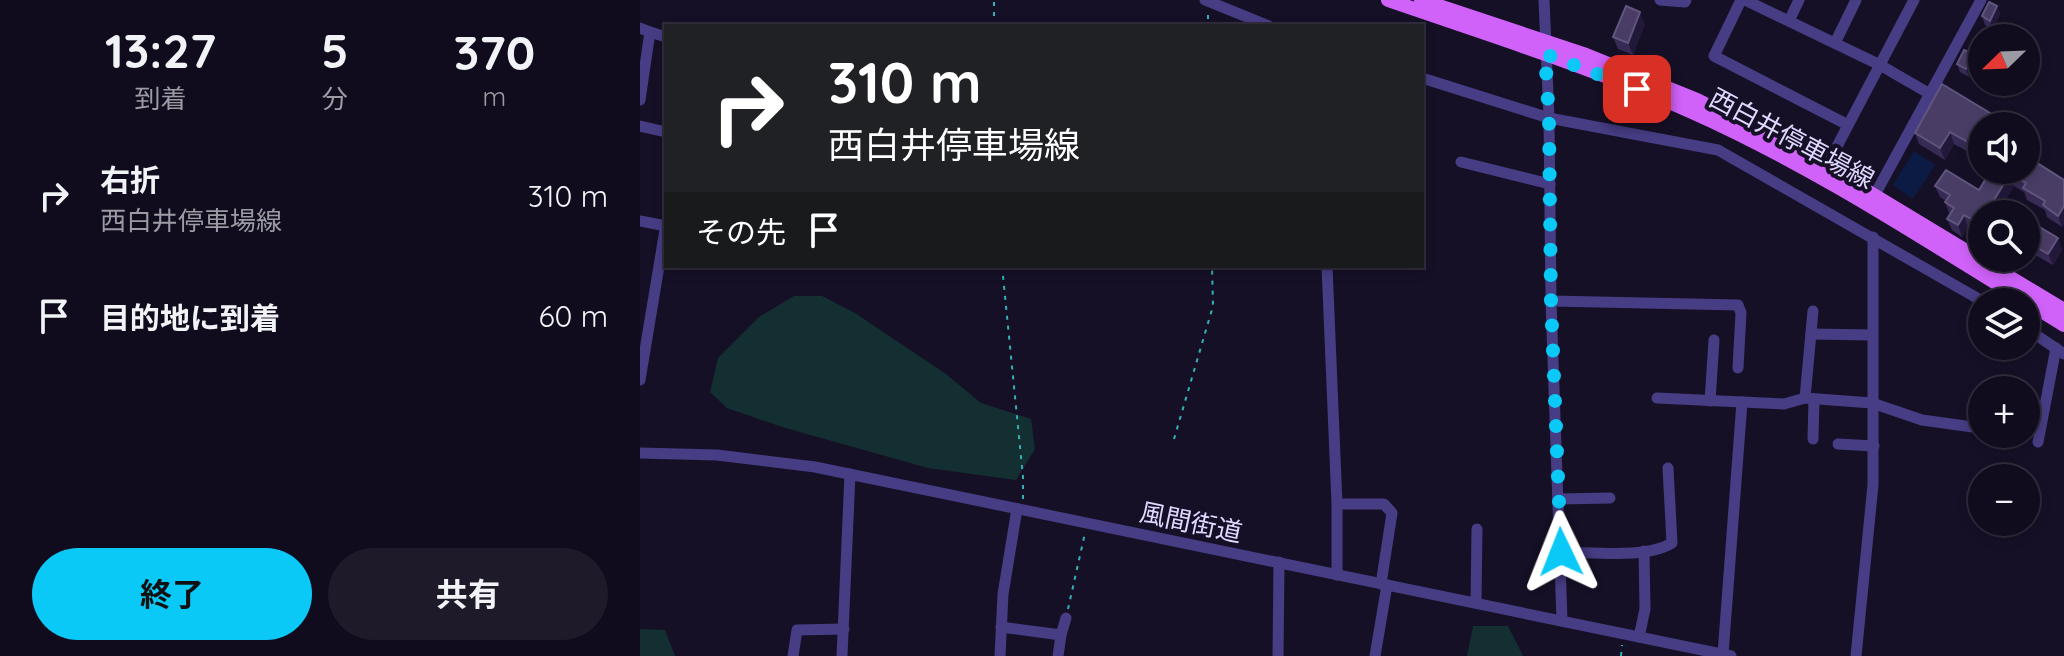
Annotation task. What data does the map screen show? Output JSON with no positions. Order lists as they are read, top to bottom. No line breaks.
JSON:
{"streets":{"main road":["西白井停車場線"],"street":["風間街道"]},"north":"bottom left","page":{"eta":["13:27","到着","5","分","370","m"],"map_buttons":["+","−"],"turn":["310 m","西白井停車場線"],"list":[{"name":"右折","note":"西白井停車場線","value":"310 m"},{"name":"目的地に到着","value":"60 m"}],"then":"その先","buttons":["終了","共有"]}}
